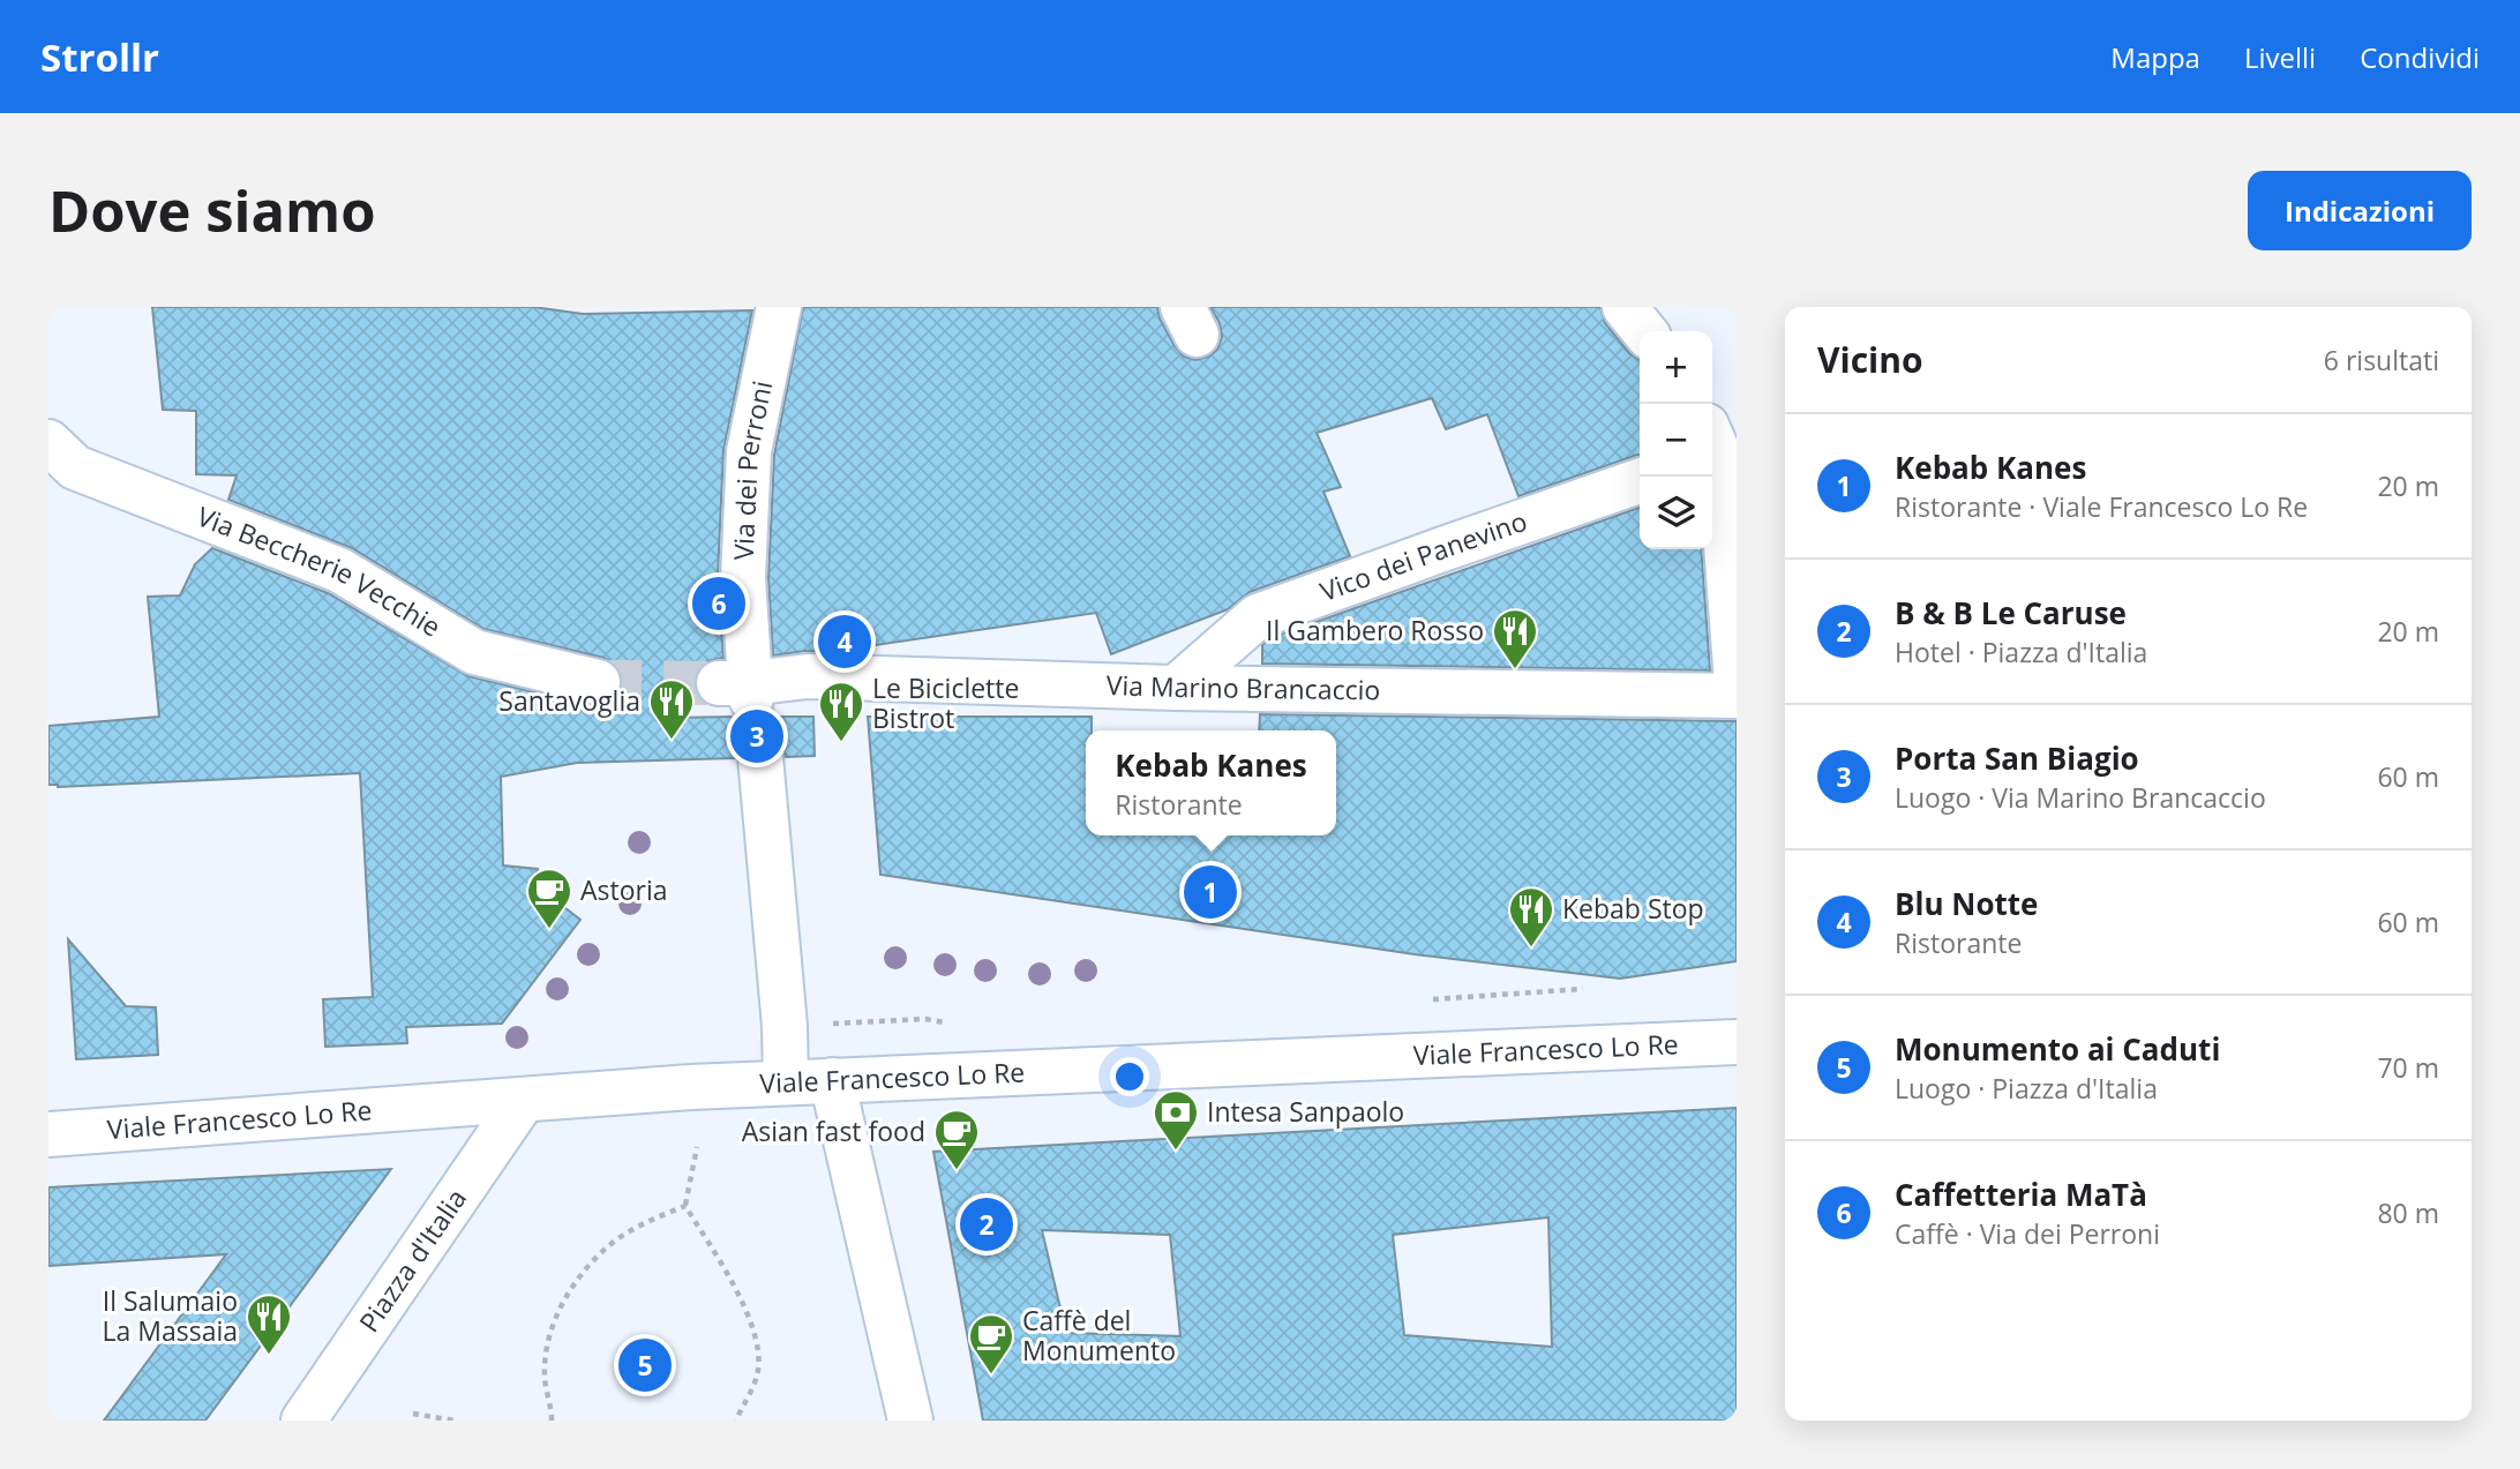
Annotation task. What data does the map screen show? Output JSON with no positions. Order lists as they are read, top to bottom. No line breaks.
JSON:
{"streets":{"street":["Via dei Perroni","Vico dei Panevino","Via Beccherie Vecchie","Via Marino Brancaccio","Viale Francesco Lo Re","Piazza d'Italia"]},"crossings":[["Via dei Perroni","Via Marino Brancaccio"],["Vico dei Panevino","Via Marino Brancaccio"],["Viale Francesco Lo Re","Piazza d'Italia"]],"places":{"restaurant":["Il Gambero Rosso","Santavoglia","Le Biciclette Bistrot","Kebab Stop","Il Salumaio La Massaia"],"cafe":["Astoria","Asian fast food","Caffè del Monumento"],"bank":["Intesa Sanpaolo"]},"page":{"header":"Strollr","nav":["Mappa","Livelli","Condividi"],"buttons":"Indicazioni","title":"Dove siamo","heading":["Vicino","6 risultati"],"map_buttons":["+","−"],"list":[{"mark":"1","name":"Kebab Kanes","note":"Ristorante · Viale Francesco Lo Re","value":"20 m"},{"mark":"2","name":"B & B Le Caruse","note":"Hotel · Piazza d'Italia","value":"20 m"},{"mark":"3","name":"Porta San Biagio","note":"Luogo · Via Marino Brancaccio","value":"60 m"},{"mark":"4","name":"Blu Notte","note":"Ristorante","value":"60 m"},{"mark":"5","name":"Monumento ai Caduti","note":"Luogo · Piazza d'Italia","value":"70 m"},{"mark":"6","name":"Caffetteria MaTà","note":"Caffè · Via dei Perroni","value":"80 m"}],"pins":["6","4","3","1","2","5"],"popup":["Kebab Kanes","Ristorante"]}}
